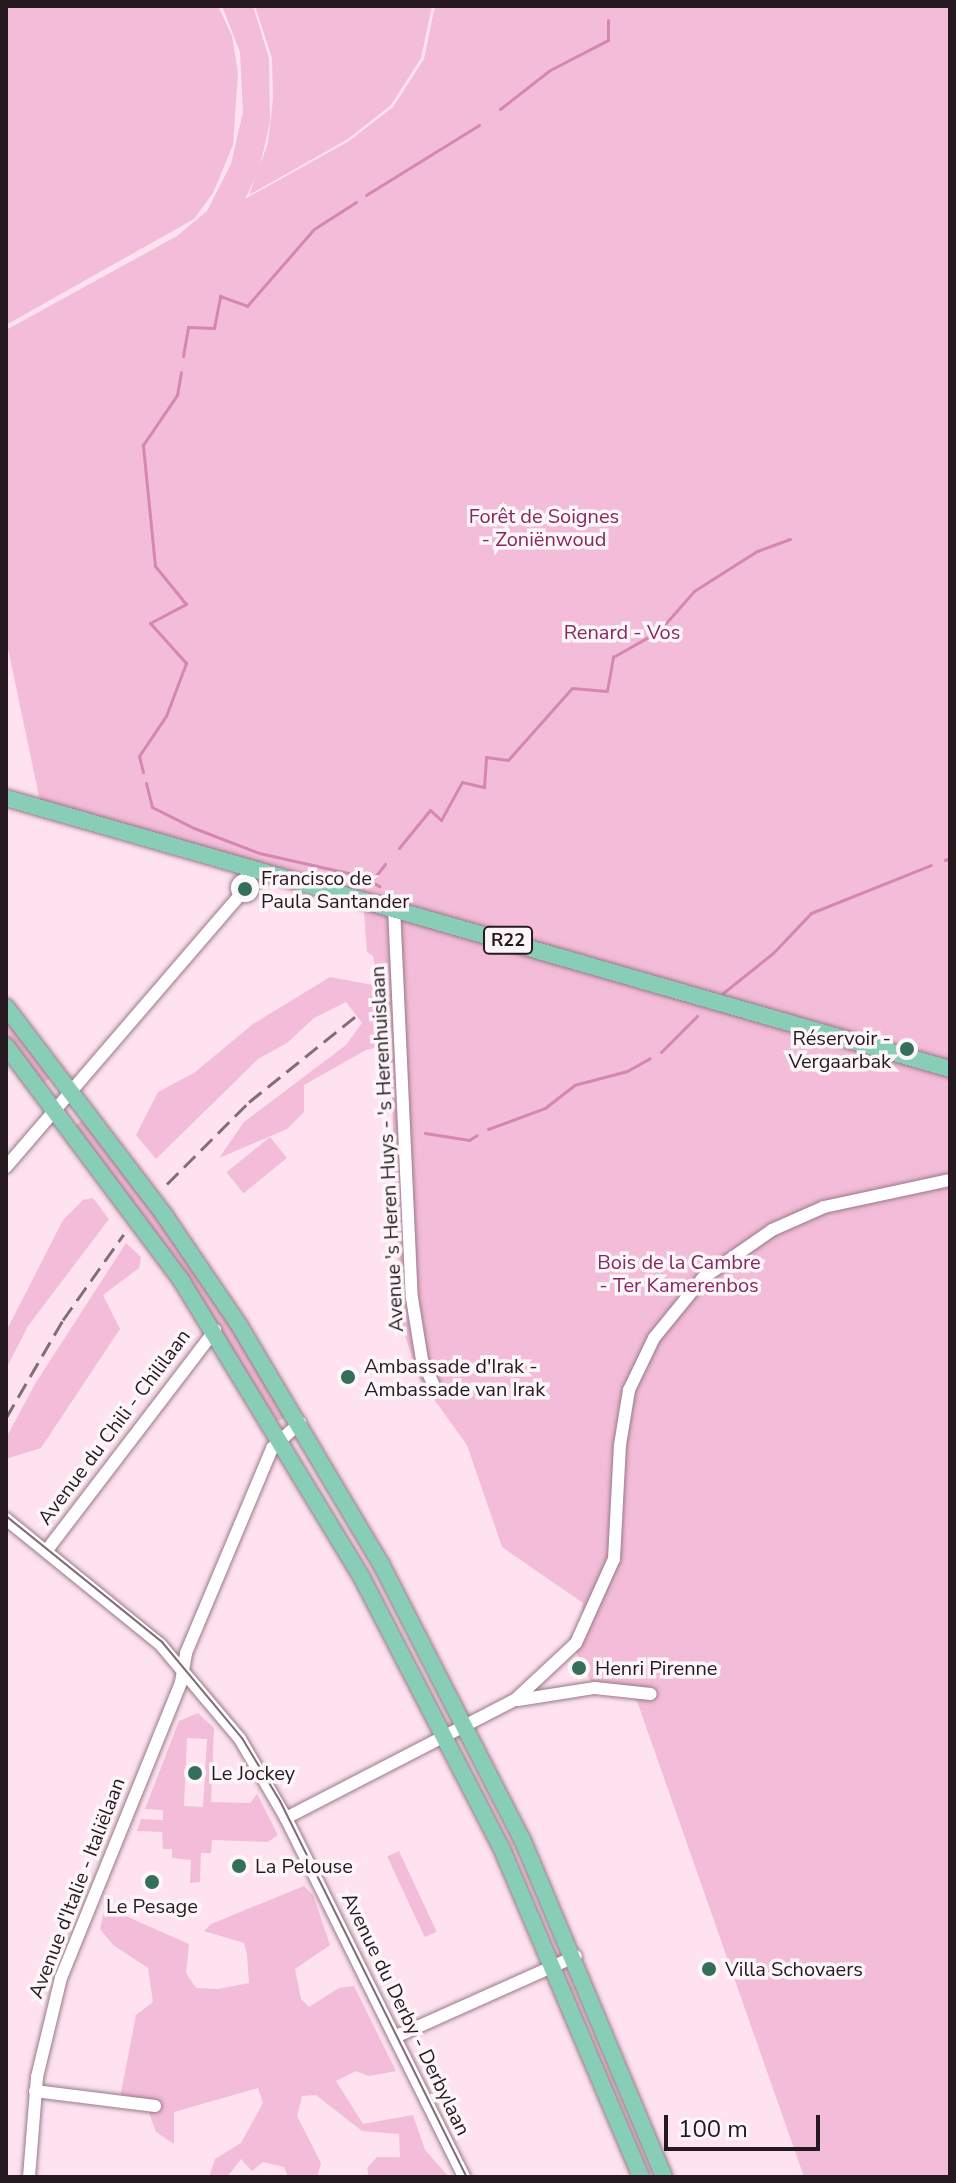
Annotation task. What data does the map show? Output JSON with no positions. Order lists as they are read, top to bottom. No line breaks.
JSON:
{"streets":{"main road":["R22"],"street":["Avenue 's Heren Huys - 's Herenhuislaan","Avenue du Chili - Chililaan","Avenue d'Italie - Italiëlaan","Avenue du Derby - Derbylaan"]},"crossings":[["R22","Avenue 's Heren Huys - 's Herenhuislaan"],["Avenue du Chili - Chililaan","Avenue du Derby - Derbylaan"],["Avenue d'Italie - Italiëlaan","Avenue du Derby - Derbylaan"]],"parks":["Forêt de Soignes - Zoniënwoud","Renard - Vos","Bois de la Cambre - Ter Kamerenbos"],"places":["Francisco de Paula Santander","Réservoir - Vergaarbak","Ambassade d'Irak - Ambassade van Irak","Henri Pirenne","Le Jockey","La Pelouse","Le Pesage","Villa Schovaers"],"scale_bar":"100 m"}
